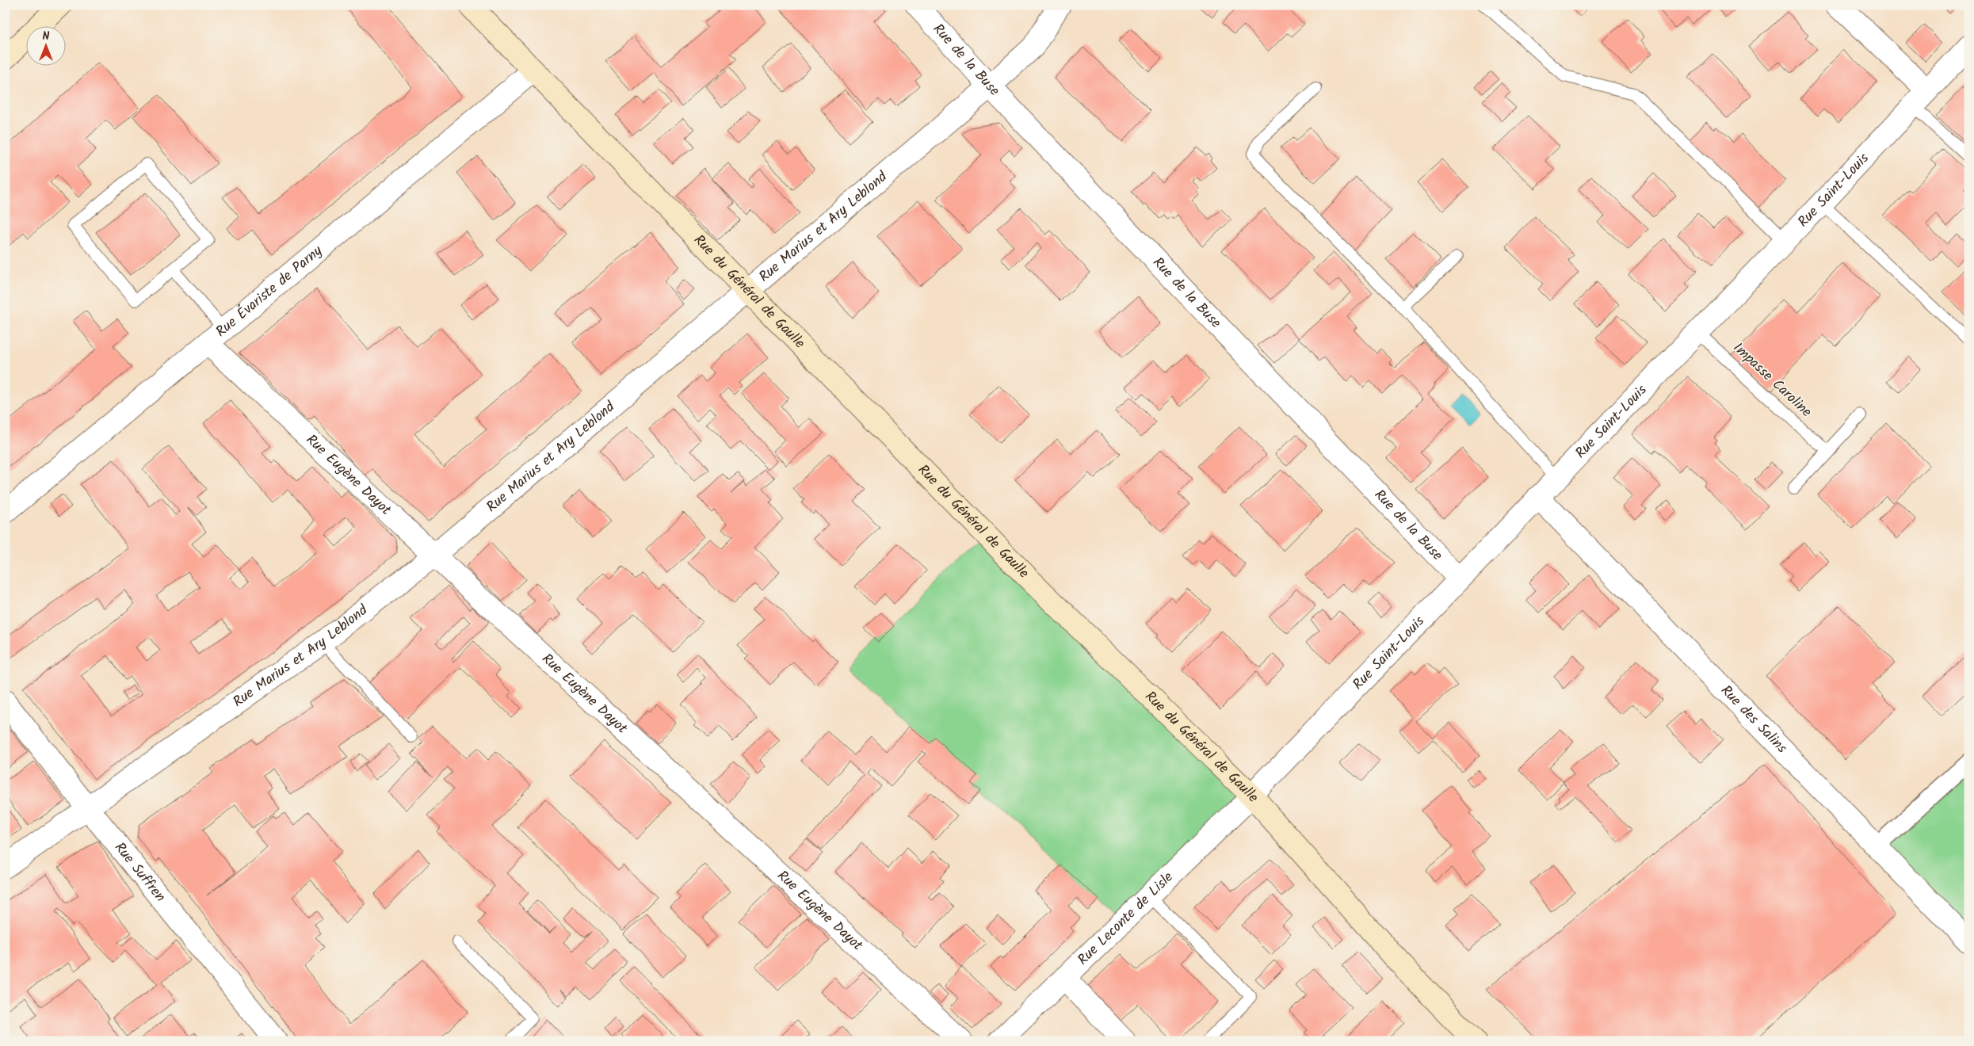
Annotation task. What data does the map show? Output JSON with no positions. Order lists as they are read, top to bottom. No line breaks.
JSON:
{"streets":{"main road":["Rue du Général de Gaulle"],"street":["Rue de la Buse","Rue Saint-Louis","Rue Marius et Ary Leblond","Rue Évariste de Parny","Rue Eugène Dayot","Rue des Salins","Rue Suffren","Rue Leconte de Lisle"],"lane":["Impasse Caroline"]},"crossings":[["Rue de la Buse","Rue Saint-Louis"],["Rue de la Buse","Rue Marius et Ary Leblond"],["Rue Saint-Louis","Rue du Général de Gaulle"],["Rue Saint-Louis","Impasse Caroline"],["Rue Saint-Louis","Rue des Salins"],["Rue Saint-Louis","Rue Leconte de Lisle"],["Rue Marius et Ary Leblond","Rue du Général de Gaulle"],["Rue Marius et Ary Leblond","Rue Eugène Dayot"],["Rue Marius et Ary Leblond","Rue Suffren"],["Rue Évariste de Parny","Rue du Général de Gaulle"],["Rue Évariste de Parny","Rue Eugène Dayot"],["Rue du Général de Gaulle","Rue Leconte de Lisle"]],"north":"top"}
